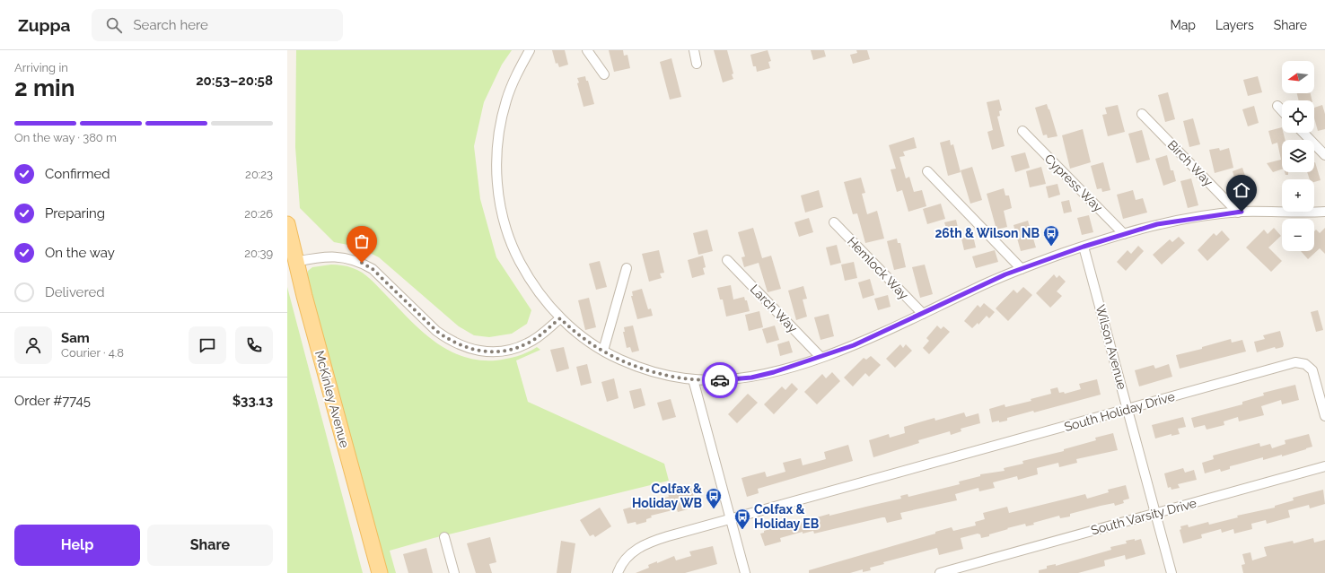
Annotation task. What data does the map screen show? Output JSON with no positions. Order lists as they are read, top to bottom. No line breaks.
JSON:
{"streets":{"main road":["McKinley Avenue"],"street":["Birch Way","Cypress Way","Hemlock Way","Larch Way","Wilson Avenue","South Holiday Drive","South Varsity Drive"]},"crossings":[["Wilson Avenue","South Holiday Drive"],["Wilson Avenue","South Varsity Drive"]],"places":{"bus stop":["26th & Wilson NB","Colfax & Holiday WB","Colfax & Holiday EB"]},"north":"left","page":{"header":"Zuppa","search":"Search here","nav":["Map","Layers","Share"],"heading":["2 min","Arriving in","20:53–20:58"],"panel":["Sam","Courier · 4.8","Order #7745","$33.13"],"map_buttons":["+","−"],"bar":"On the way · 380 m","list":[["Confirmed","20:23"],["Preparing","20:26"],["On the way","20:39"],"Delivered"],"buttons":["Help","Share"]}}
